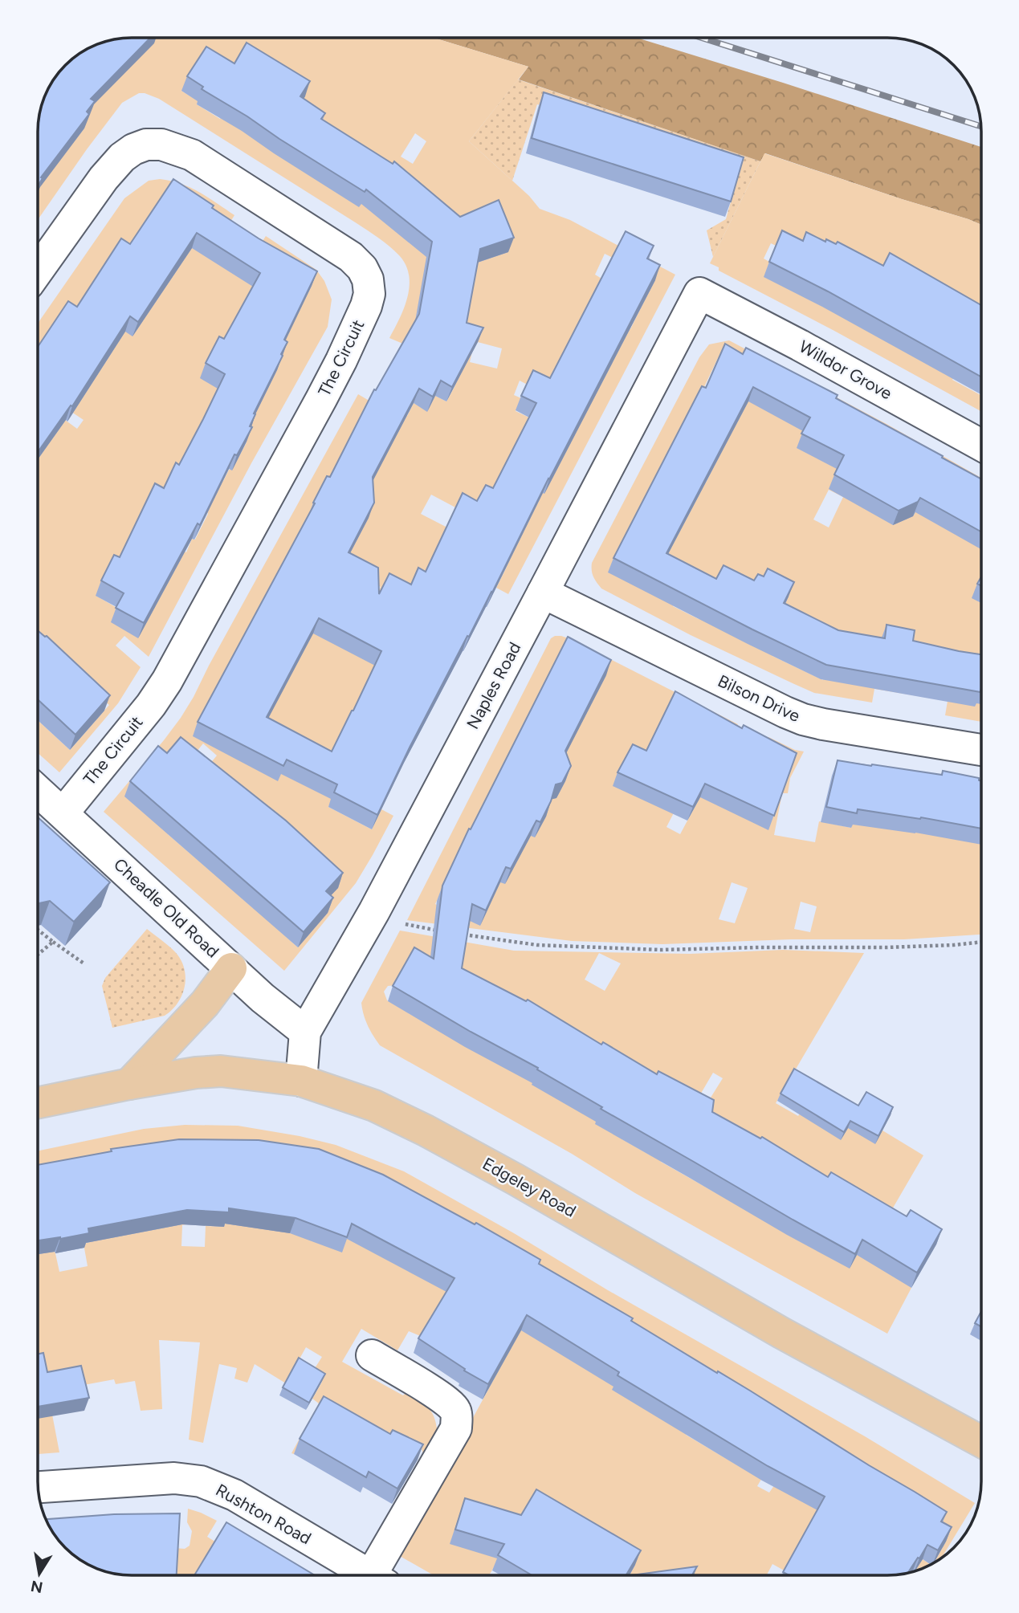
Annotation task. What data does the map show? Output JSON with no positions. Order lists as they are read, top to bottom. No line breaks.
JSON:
{"streets":{"main road":["Edgeley Road"],"street":["The Circuit","Willdor Grove","Naples Road","Bilson Drive","Cheadle Old Road","Rushton Road"]},"crossings":[["The Circuit","Cheadle Old Road"],["Willdor Grove","Naples Road"],["Naples Road","Bilson Drive"],["Naples Road","Cheadle Old Road"],["Naples Road","Edgeley Road"]],"north":"bottom"}
